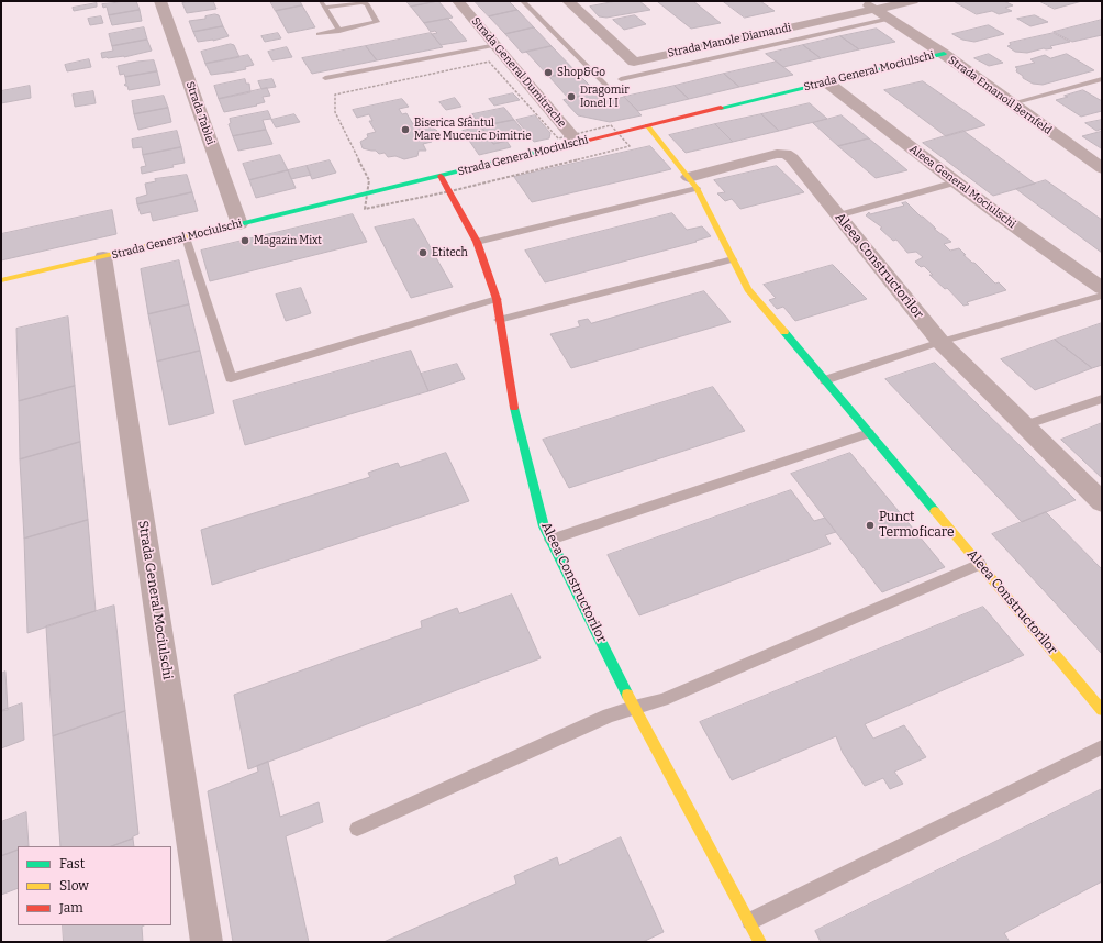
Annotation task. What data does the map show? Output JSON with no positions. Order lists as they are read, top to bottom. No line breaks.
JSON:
{"streets":{"street":["Strada Manole Diamandi","Strada General Mociulschi","Strada General Dumitrache","Strada Emanoil Bernfeld","Strada Tablei","Aleea General Mociulschi","Aleea Constructorilor"]},"crossings":[["Strada Manole Diamandi","Strada Emanoil Bernfeld"],["Strada General Mociulschi","Strada General Dumitrache"],["Strada General Mociulschi","Strada Emanoil Bernfeld"],["Strada General Mociulschi","Strada Tablei"],["Strada General Mociulschi","Aleea General Mociulschi"],["Strada General Mociulschi","Aleea Constructorilor"]],"places":["Shop&Go","Dragomir Ionel I I","Biserica Sfântul Mare Mucenic Dimitrie","Magazin Mixt","Etitech","Punct Termoficare"],"legend":["Fast","Slow","Jam"]}
